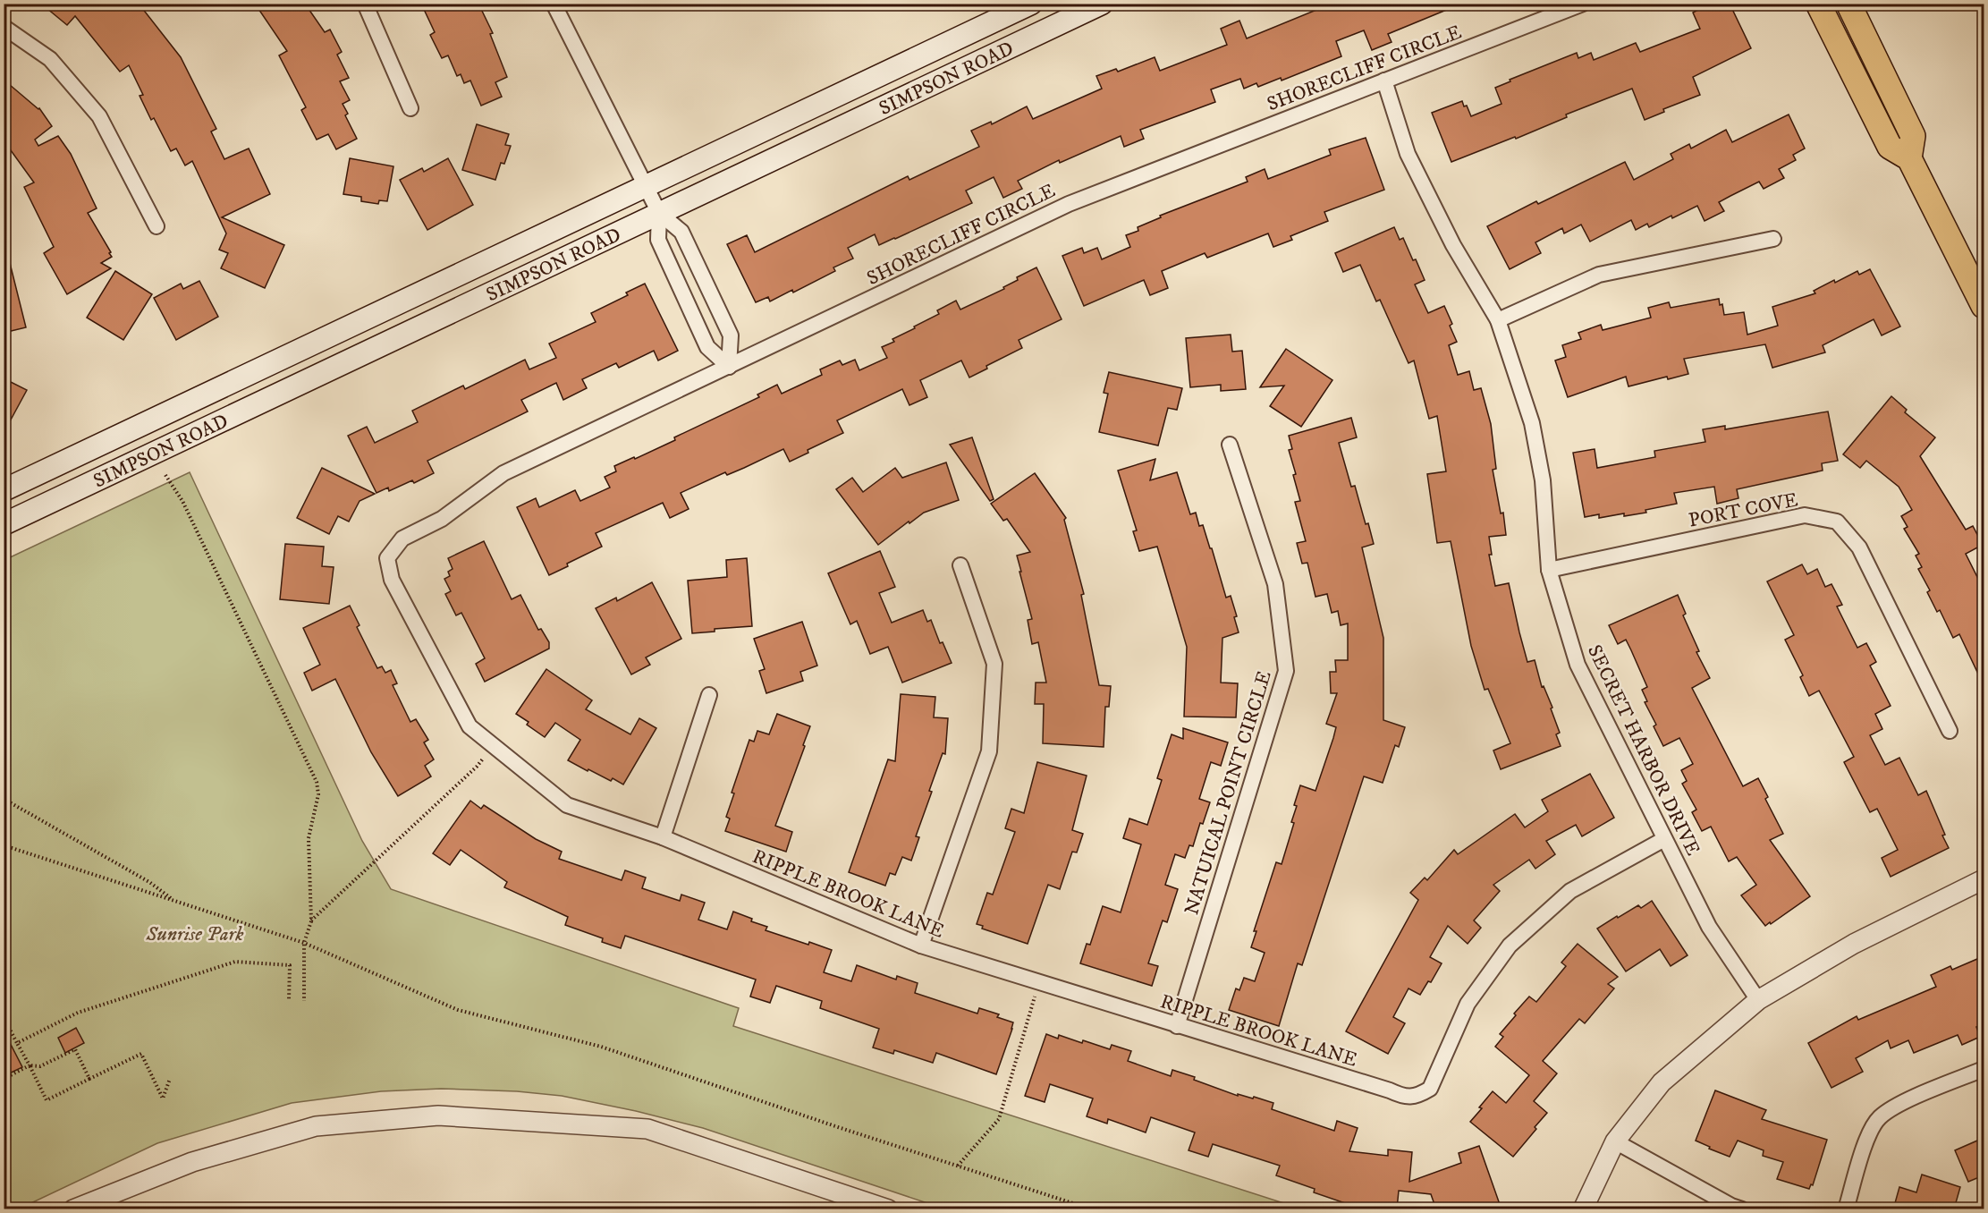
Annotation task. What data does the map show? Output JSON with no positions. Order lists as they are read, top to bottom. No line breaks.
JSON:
{"streets":{"main road":["SIMPSON ROAD"],"street":["SHORECLIFF CIRCLE","PORT COVE","SECRET HARBOR DRIVE","NATUICAL POINT CIRCLE","RIPPLE BROOK LANE"]},"crossings":[["SHORECLIFF CIRCLE","SECRET HARBOR DRIVE"],["SHORECLIFF CIRCLE","RIPPLE BROOK LANE"],["PORT COVE","SECRET HARBOR DRIVE"],["SECRET HARBOR DRIVE","RIPPLE BROOK LANE"],["NATUICAL POINT CIRCLE","RIPPLE BROOK LANE"]],"parks":["Sunrise Park"]}
